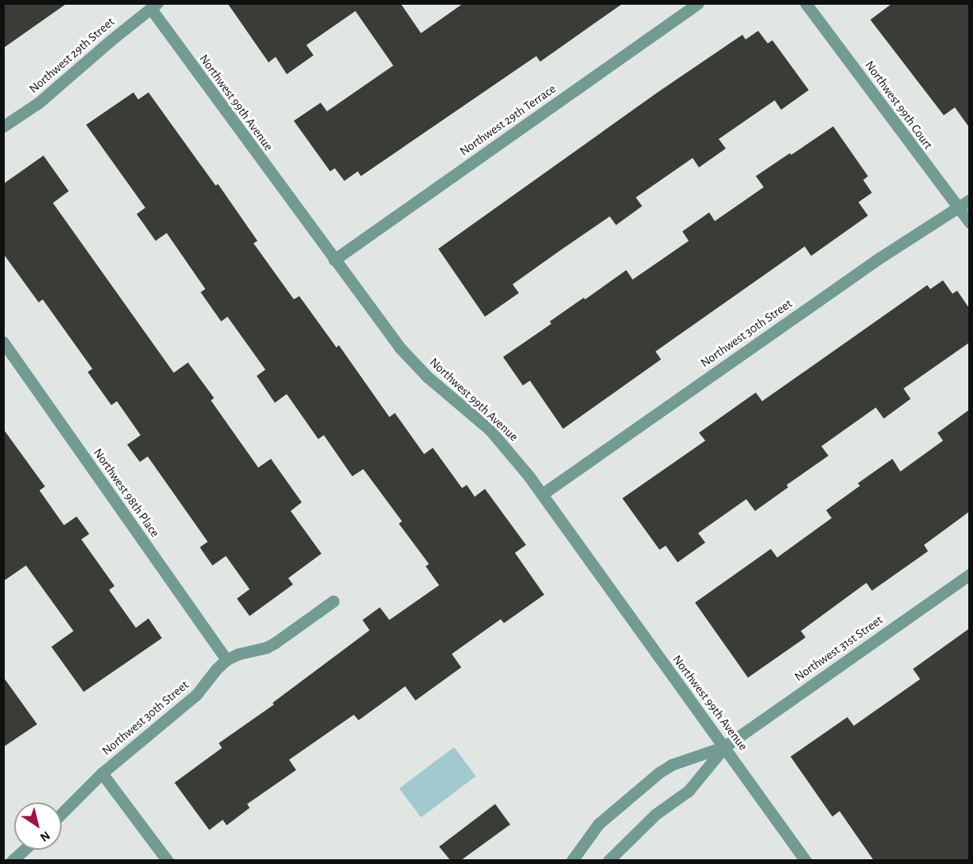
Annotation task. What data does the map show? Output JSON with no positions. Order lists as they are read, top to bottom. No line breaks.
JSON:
{"streets":{"street":["Northwest 29th Street","Northwest 99th Avenue","Northwest 99th Court","Northwest 29th Terrace","Northwest 30th Street","Northwest 98th Place","Northwest 31st Street"]},"crossings":[["Northwest 29th Street","Northwest 99th Avenue"],["Northwest 99th Avenue","Northwest 29th Terrace"],["Northwest 99th Avenue","Northwest 30th Street"],["Northwest 99th Avenue","Northwest 31st Street"],["Northwest 99th Court","Northwest 30th Street"],["Northwest 30th Street","Northwest 98th Place"]],"north":"bottom right"}
